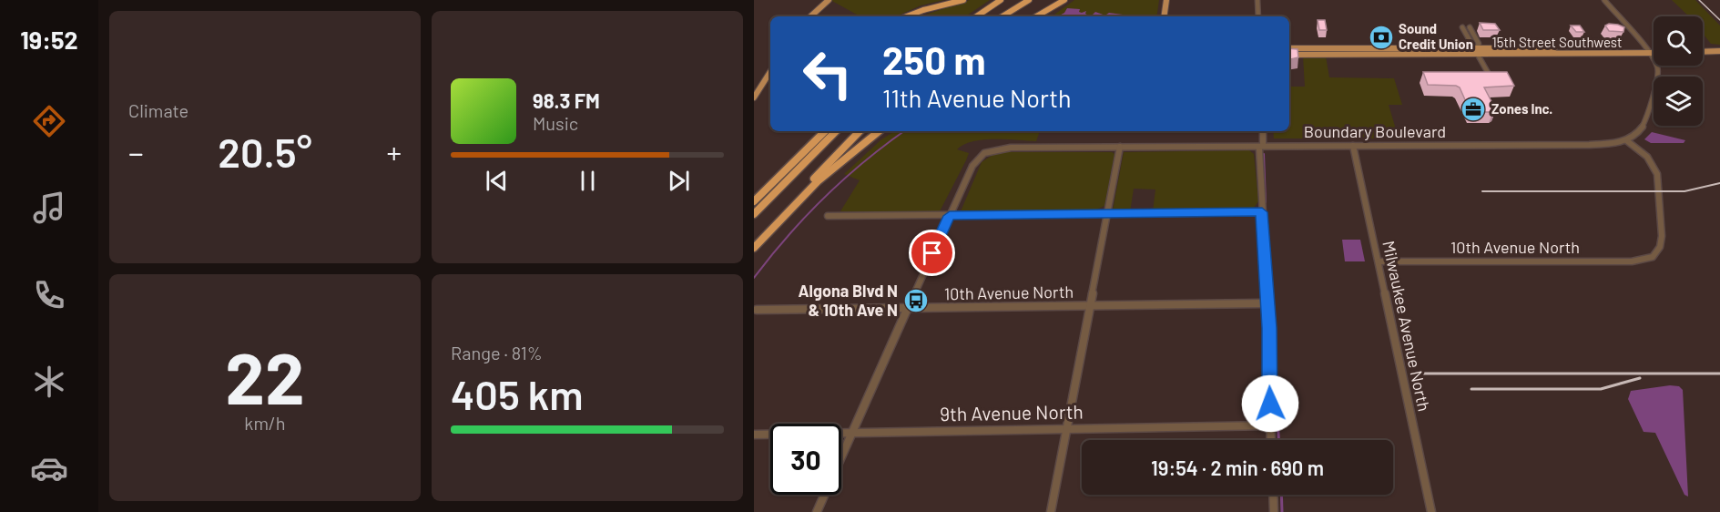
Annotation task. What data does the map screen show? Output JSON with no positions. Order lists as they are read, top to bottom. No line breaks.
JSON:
{"streets":{"main road":["15th Street Southwest"],"street":["Boundary Boulevard","10th Avenue North","Milwaukee Avenue North","9th Avenue North"]},"crossings":[["Boundary Boulevard","10th Avenue North"],["Boundary Boulevard","Milwaukee Avenue North"],["10th Avenue North","Milwaukee Avenue North"]],"places":{"bank":["Sound Credit Union"],"office":["Zones Inc."],"bus stop":["Algona Blvd N & 10th Ave N"]},"page":{"tabs":"19:52","tile":["Climate",["22","km/h"],["Range · 81%","405 km"]],"turn":["250 m","11th Avenue North"],"song":["98.3 FM","Music"],"heat":["−","20.5°","+"],"limit":"30","trip":"19:54 · 2 min · 690 m"}}
